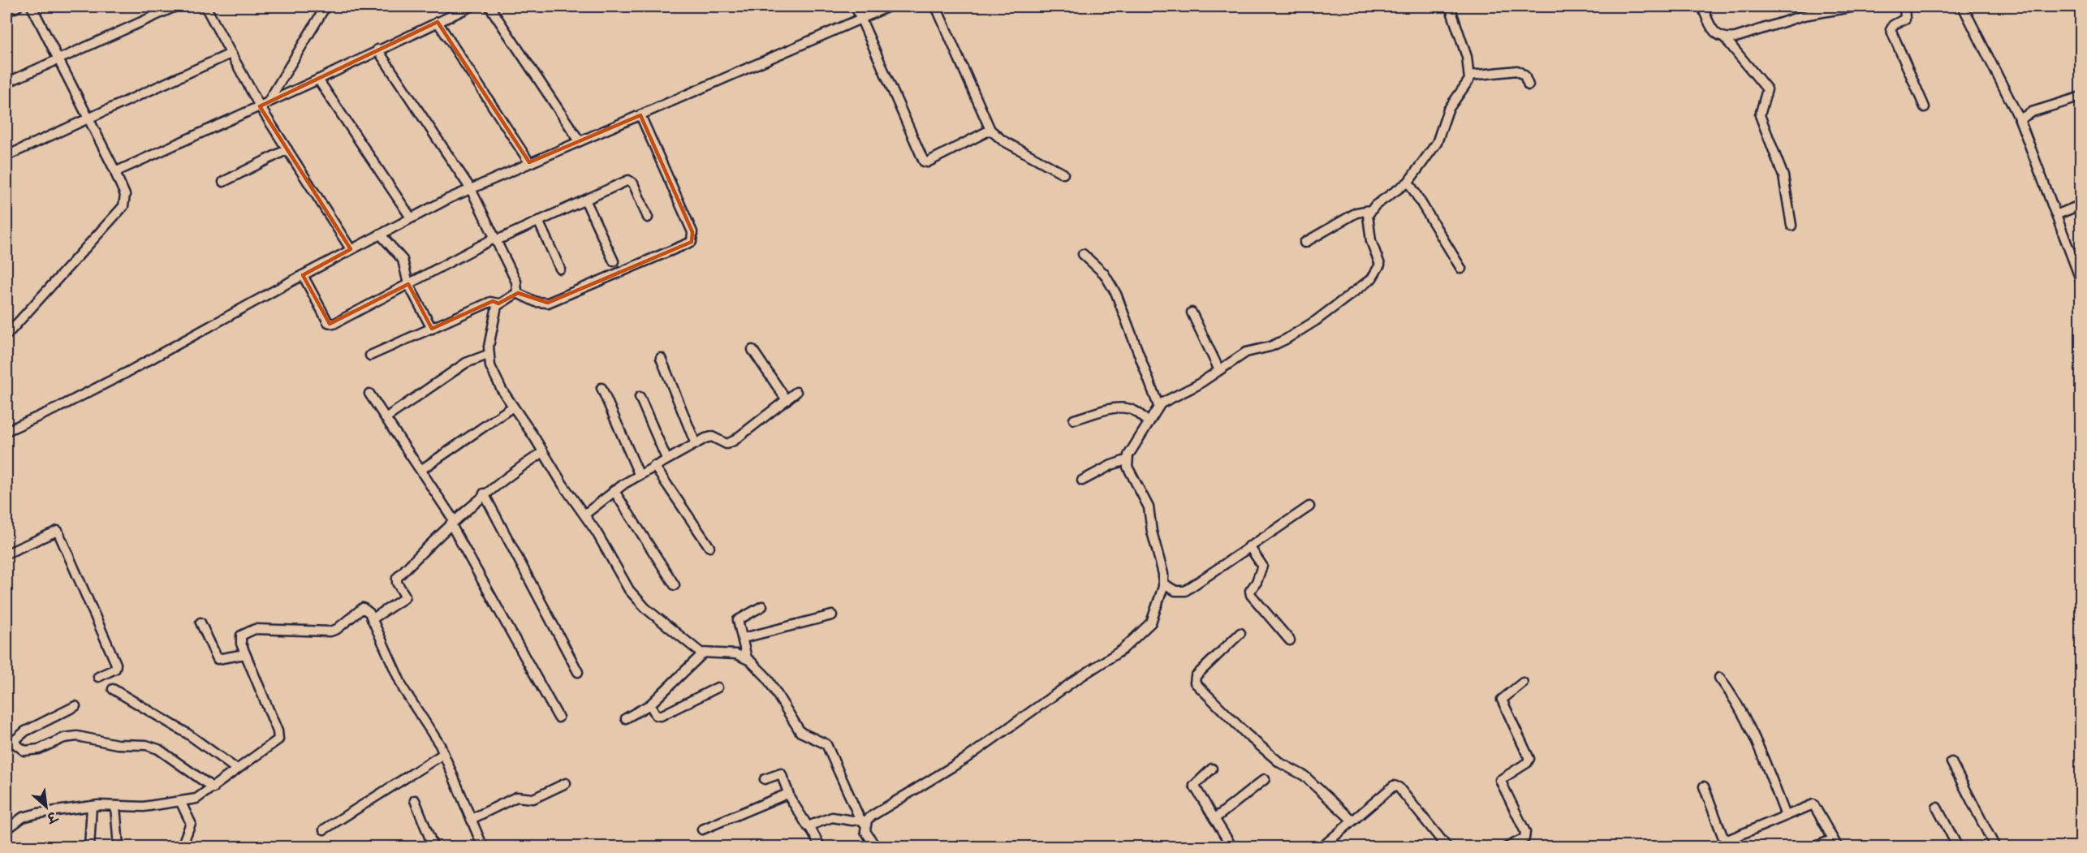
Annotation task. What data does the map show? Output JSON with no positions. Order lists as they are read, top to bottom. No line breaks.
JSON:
{"north":"bottom right"}
